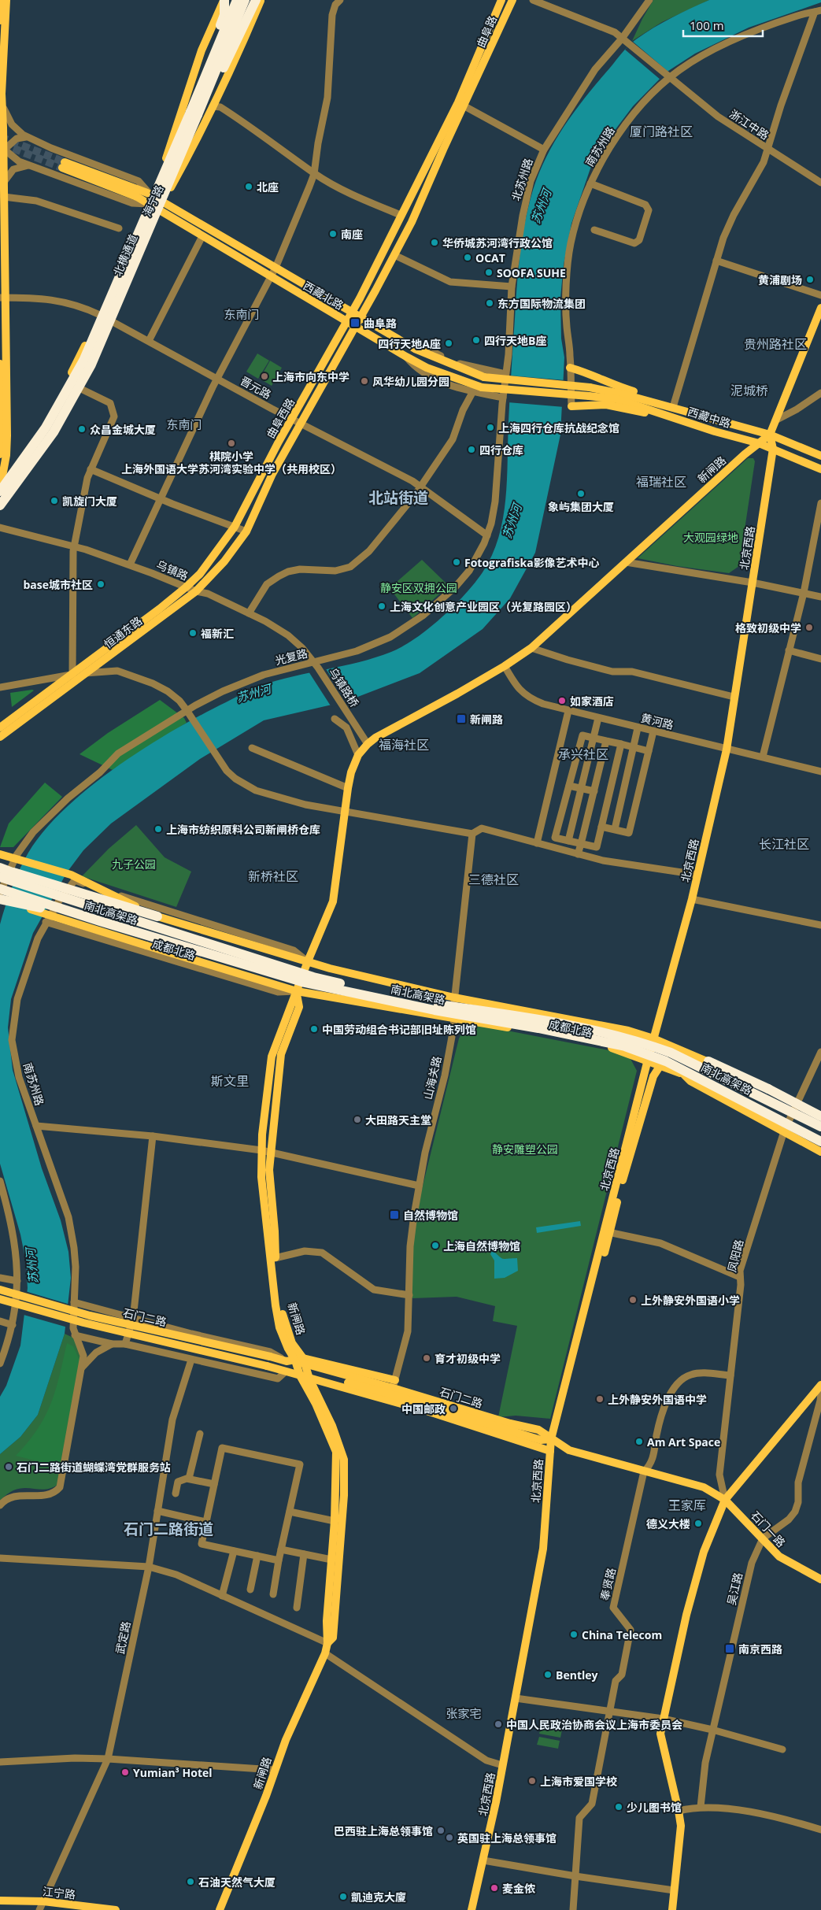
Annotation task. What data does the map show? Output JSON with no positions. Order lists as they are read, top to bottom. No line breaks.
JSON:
{"streets":{"highway":["北横通道","南北高架路"],"main road":["曲阜路","海宁路","西藏北路","西藏中路","曲阜西路","新闸路","北京西路","恒通东路","成都北路","石门二路","石门一路","江宁路"],"street":["浙江中路","南苏州路","北苏州路","晋元路","乌镇路","光复路","乌镇路桥","黄河路","山海关路","凤阳路","奉贤路","吴江路","武定路"]},"crossings":[["曲阜路","西藏北路"],["曲阜路","曲阜西路"],["浙江中路","南苏州路"],["浙江中路","北苏州路"],["南苏州路","成都北路"],["南苏州路","石门二路"],["北苏州路","光复路"],["海宁路","北横通道"],["海宁路","西藏北路"],["海宁路","晋元路"],["西藏北路","西藏中路"],["西藏北路","曲阜西路"],["晋元路","曲阜西路"],["晋元路","光复路"],["西藏中路","新闸路"],["西藏中路","北京西路"],["曲阜西路","恒通东路"],["新闸路","北京西路"],["新闸路","乌镇路桥"],["新闸路","黄河路"],["新闸路","成都北路"],["新闸路","石门二路"],["北京西路","黄河路"],["北京西路","成都北路"],["北京西路","石门二路"],["乌镇路","恒通东路"],["乌镇路","光复路"],["乌镇路","乌镇路桥"],["光复路","乌镇路桥"],["光复路","南北高架路"],["成都北路","山海关路"],["成都北路","凤阳路"],["山海关路","石门二路"],["凤阳路","石门二路"],["凤阳路","石门一路"],["凤阳路","奉贤路"],["石门二路","石门一路"],["石门二路","奉贤路"],["石门一路","吴江路"],["武定路","江宁路"]],"districts":["厦门路社区","东南门","贵州路社区","泥城桥","东南门","福瑞社区","北站街道","福海社区","承兴社区","长江社区","新桥社区","三德社区","斯文里","王家厍","石门二路街道","张家宅"],"water":["苏州河"],"parks":["大观园绿地","静安区双拥公园","九子公园","静安雕塑公园"],"places":{"other":["北座","南座","华侨城苏河湾行政公馆","OCAT","SOOFA SUHE","黄浦剧场","东方国际物流集团","四行天地B座","四行天地A座","上海市向东中学","风华幼儿园分园","上海四行仓库抗战纪念馆","众昌金城大厦","棋院小学 上海外国语大学苏河湾实验中学（共用校区）","四行仓库","象屿集团大厦","凯旋门大厦","Fotografiska影像艺术中心","base城市社区","上海文化创意产业园区（光复路园区）","格致初级中学","福新汇","如家酒店","上海市纺织原料公司新闸桥仓库","中国劳动组合书记部旧址陈列馆","大田路天主堂","上海自然博物馆","上外静安外国语小学","育才初级中学","上外静安外国语中学","中国邮政","Am Art Space","石门二路街道蝴蝶湾党群服务站","德义大楼","China Telecom","Bentley","中国人民政治协商会议上海市委员会","Yumian³ Hotel","上海市爱国学校","少儿图书馆","巴西驻上海总领事馆","英国驻上海总领事馆","石油天然气大厦","麦金侬","凱迪克大廈"],"transit":["曲阜路","新闸路","自然博物馆","南京西路"]},"scale_bar":"100 m"}
